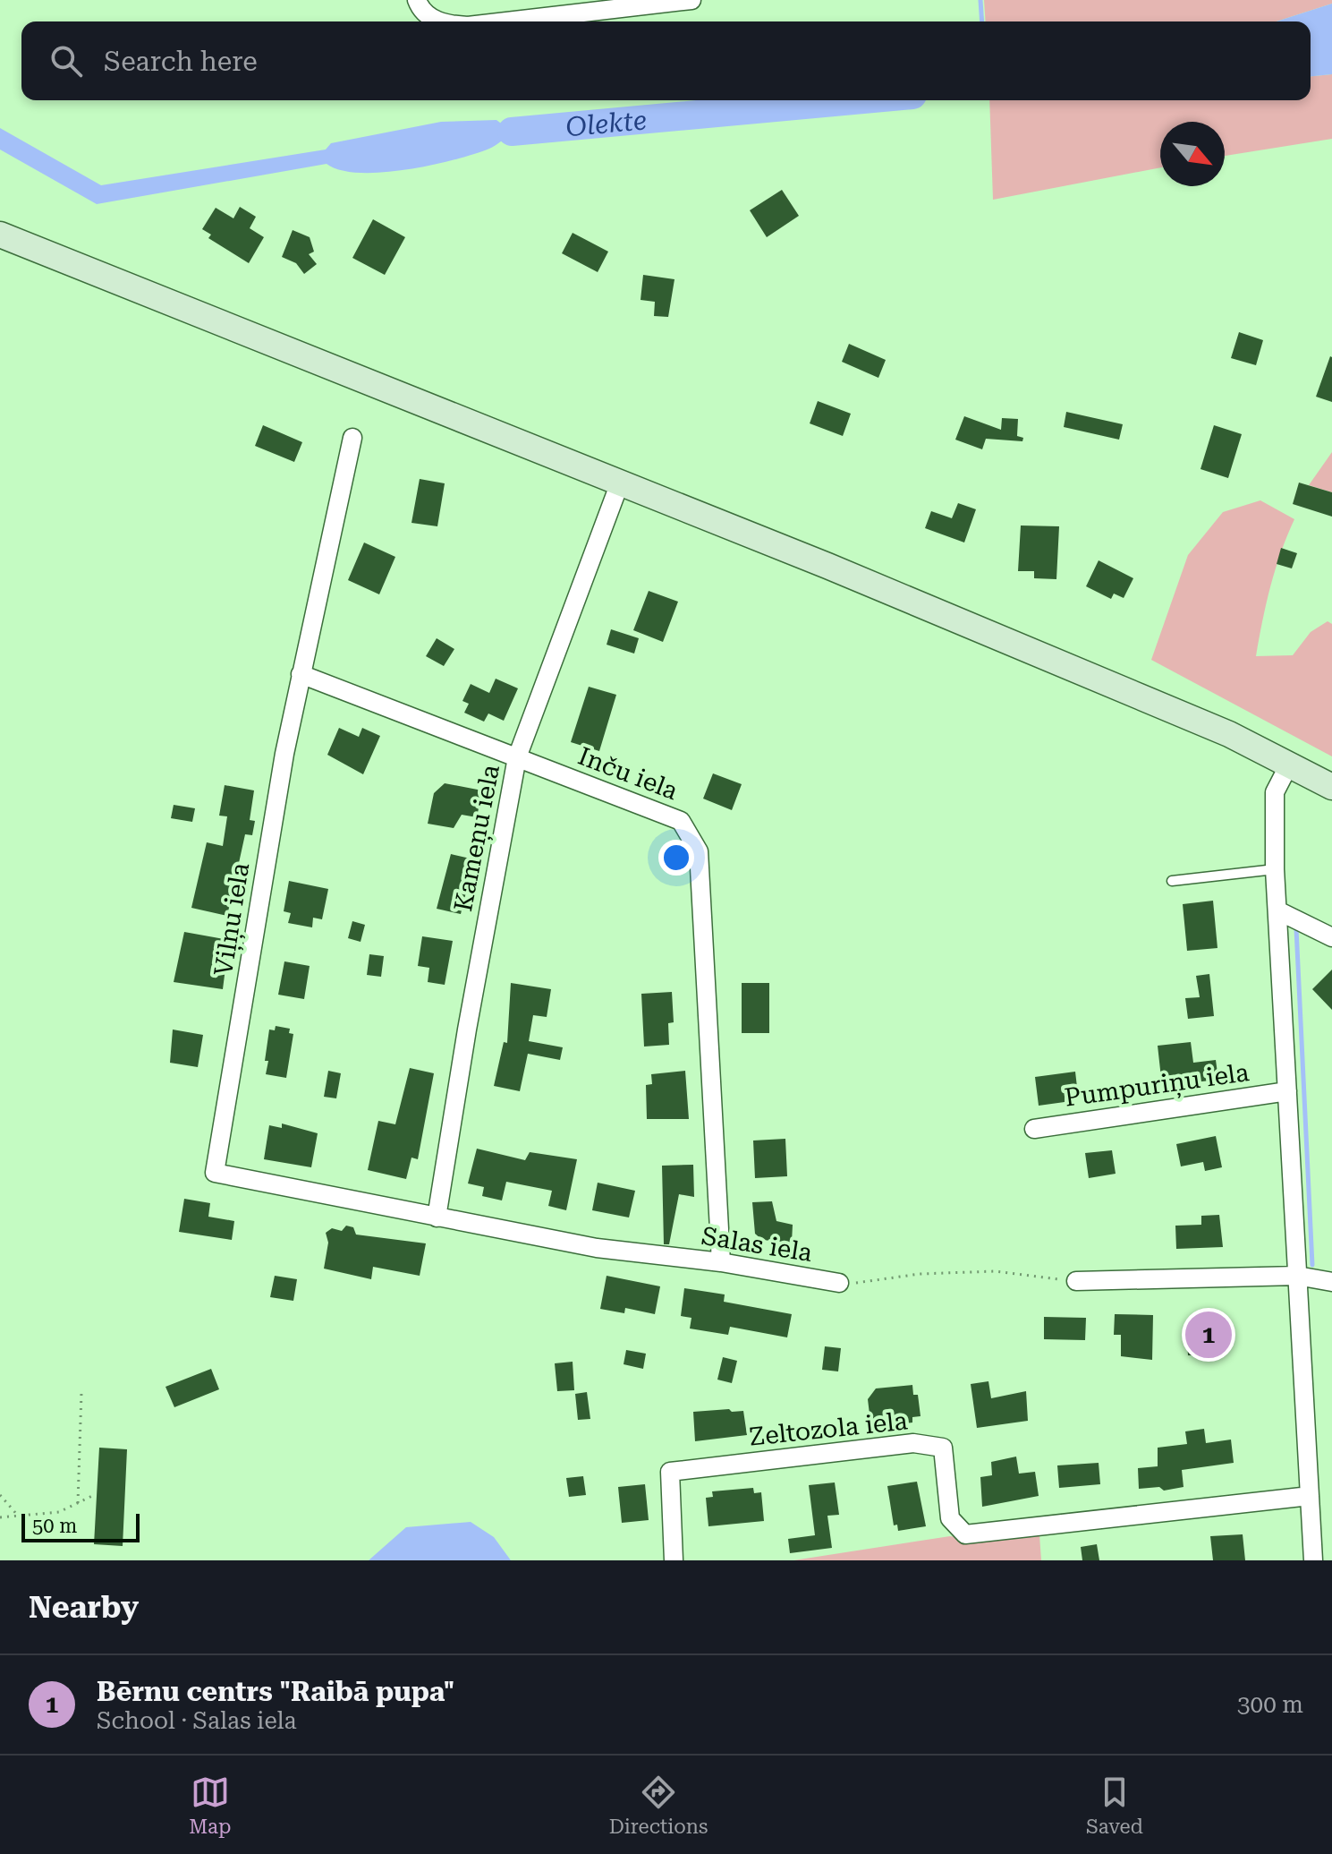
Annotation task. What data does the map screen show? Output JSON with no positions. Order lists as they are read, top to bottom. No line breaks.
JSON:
{"streets":{"street":["Inču iela","Kameņu iela","Viļņu iela","Pumpuriņu iela","Salas iela","Zeltozola iela"]},"crossings":[["Inču iela","Kameņu iela"],["Inču iela","Viļņu iela"],["Inču iela","Salas iela"],["Kameņu iela","Salas iela"],["Viļņu iela","Salas iela"]],"water":["Olekte"],"scale_bar":"50 m","north":"bottom right","page":{"search":"Search here","pins":"1","scale":"50 m","heading":"Nearby","list":[{"mark":"1","name":"Bērnu centrs \"Raibā pupa\"","note":"School · Salas iela","value":"300 m"}],"nav":["Map","Directions","Saved"]}}
